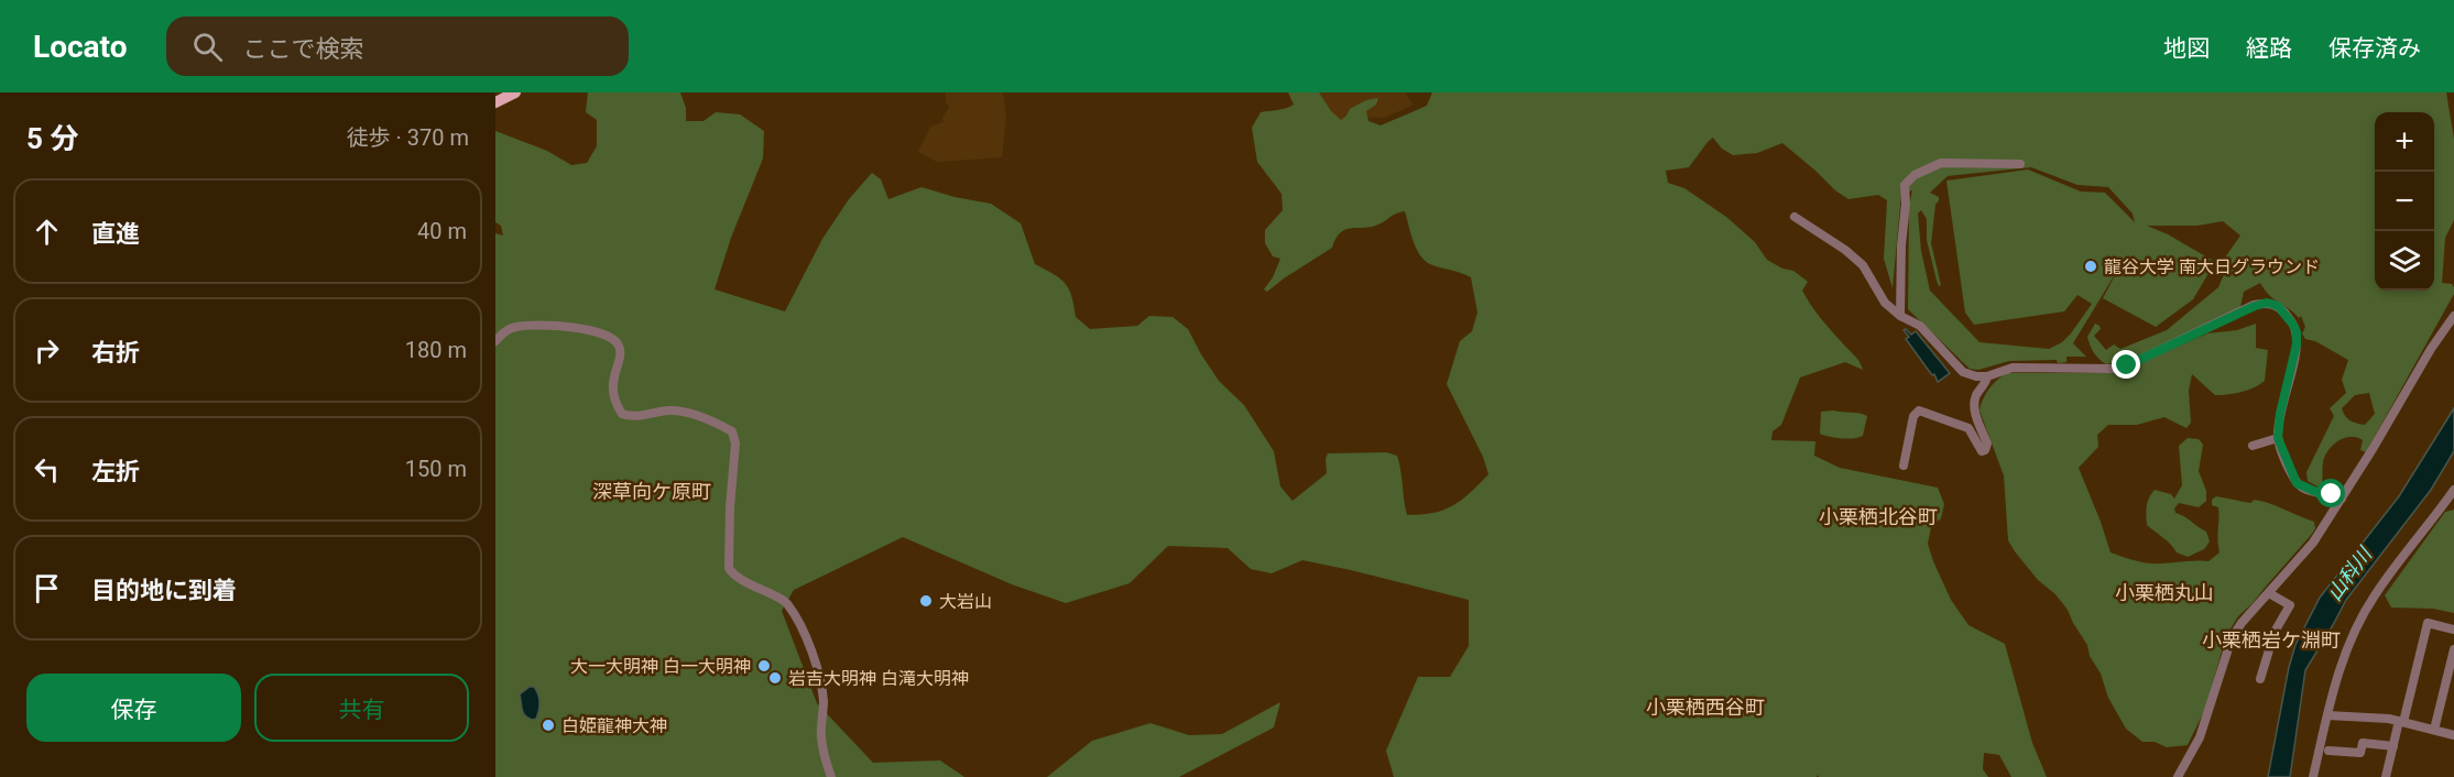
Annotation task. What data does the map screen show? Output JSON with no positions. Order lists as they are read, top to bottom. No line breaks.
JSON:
{"districts":["深草向ケ原町","小栗栖北谷町","小栗栖丸山","小栗栖岩ケ淵町","小栗栖西谷町"],"water":["山科川"],"places":["龍谷大学 南大日グラウンド","大岩山","大一大明神 白一大明神","岩吉大明神 白滝大明神","白姫龍神大神"],"page":{"header":"Locato","search":"ここで検索","nav":["地図","経路","保存済み"],"heading":["5 分","徒歩 · 370 m"],"map_buttons":["+","−"],"list":[["直進","40 m"],["右折","180 m"],["左折","150 m"],"目的地に到着"],"buttons":["保存","共有"]}}
